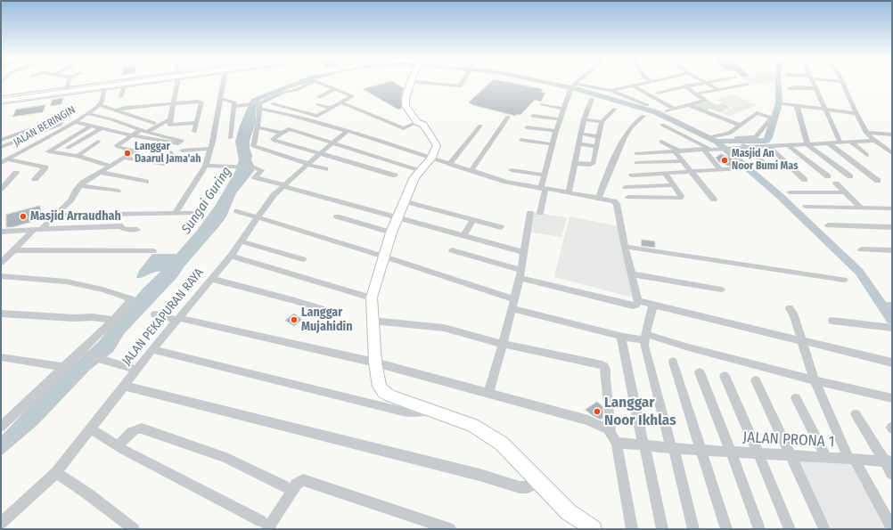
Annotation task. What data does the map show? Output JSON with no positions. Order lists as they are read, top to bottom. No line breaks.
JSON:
{"streets":{"street":["JALAN BERINGIN","JALAN PEKAPURAN RAYA","JALAN PRONA 1"]},"water":["Sungai Guring"],"places":["Langgar Daarul Jama'ah","Masjid An Noor Bumi Mas","Masjid Arraudhah","Langgar Mujahidin","Langgar Noor Ikhlas"]}
